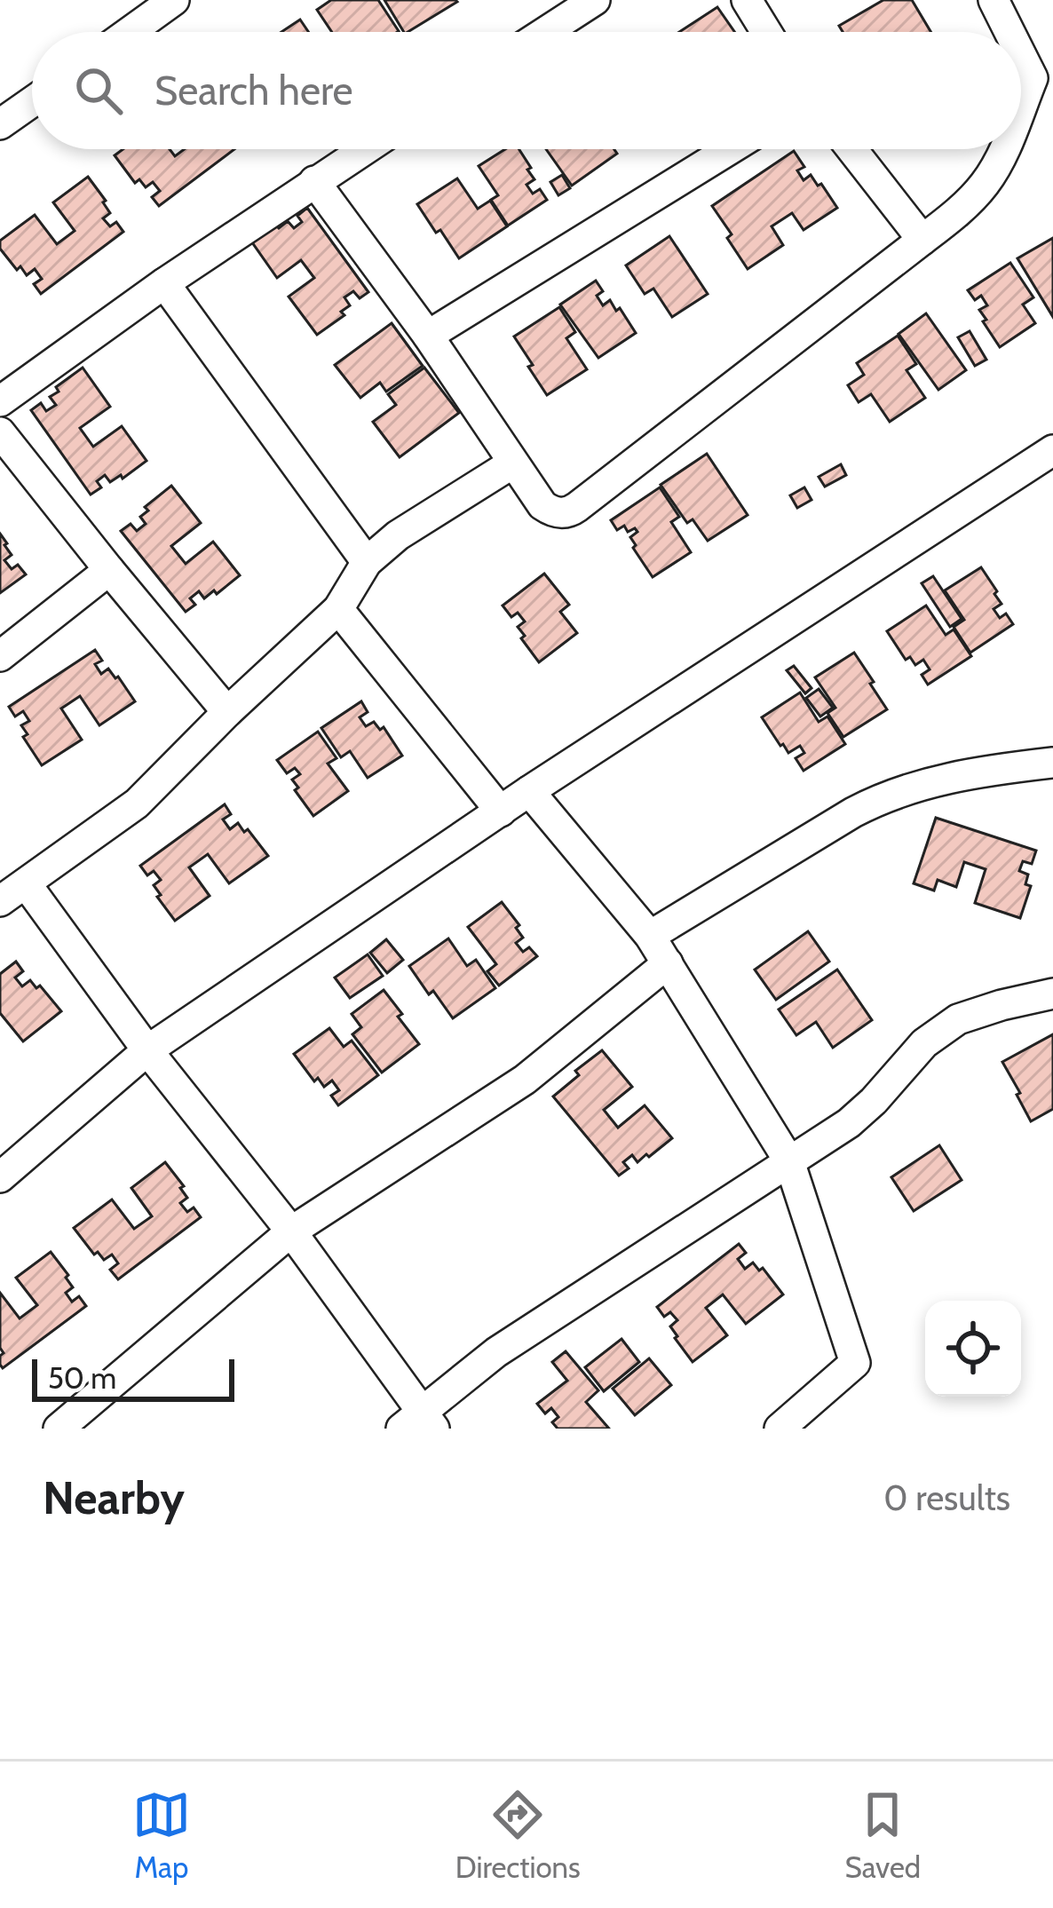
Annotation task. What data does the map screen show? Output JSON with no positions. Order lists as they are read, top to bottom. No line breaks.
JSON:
{"scale_bar":"50 m","page":{"search":"Search here","scale":"50 m","heading":["Nearby","0 results"],"nav":["Map","Directions","Saved"]}}
